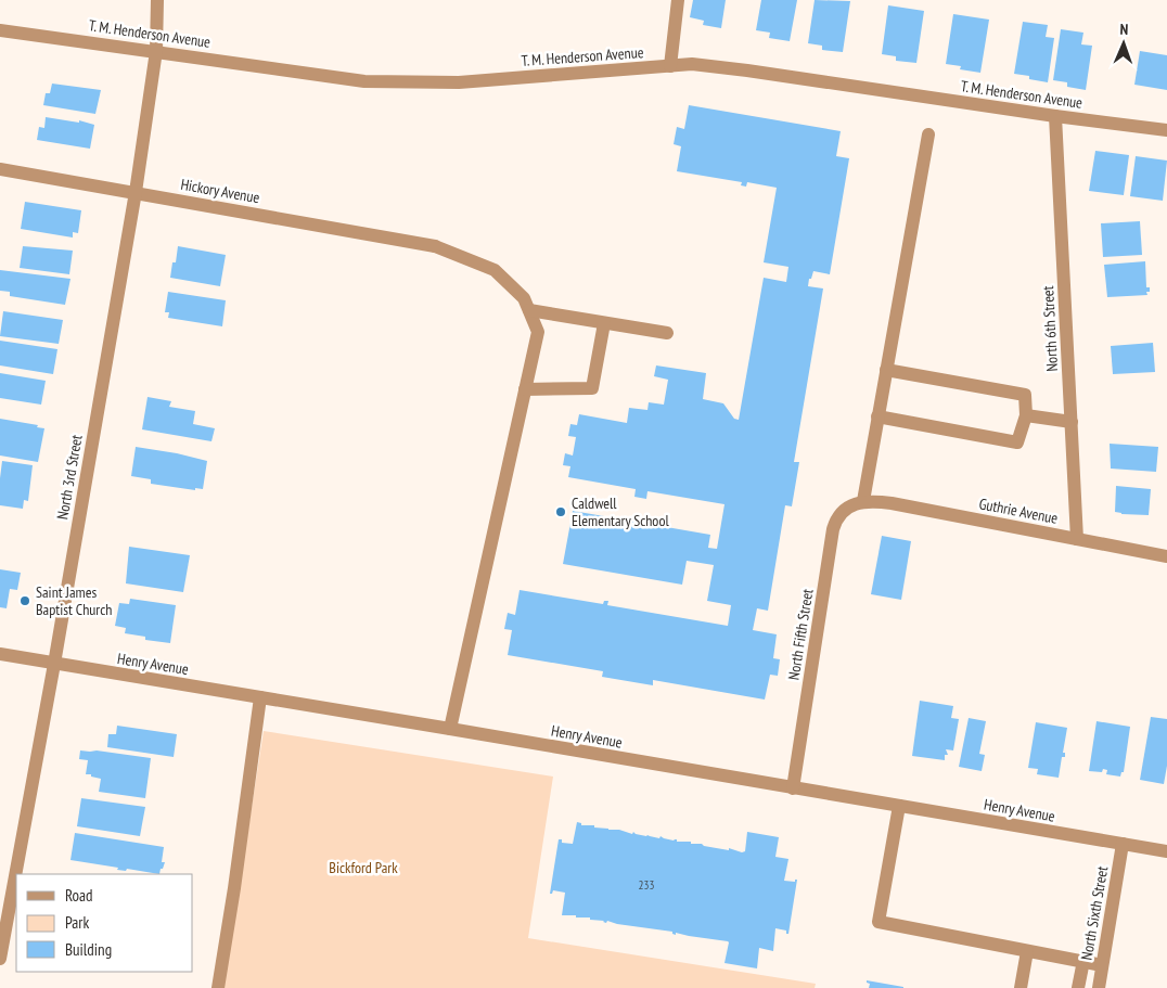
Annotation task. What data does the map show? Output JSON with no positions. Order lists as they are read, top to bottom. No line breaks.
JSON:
{"streets":{"street":["T. M. Henderson Avenue","Hickory Avenue","North 6th Street","North 3rd Street","Guthrie Avenue","North Fifth Street","Henry Avenue","North Sixth Street"]},"crossings":[["T. M. Henderson Avenue","North 6th Street"],["T. M. Henderson Avenue","North 3rd Street"],["Hickory Avenue","North 3rd Street"],["Hickory Avenue","Henry Avenue"],["North 6th Street","Guthrie Avenue"],["North 3rd Street","Henry Avenue"],["Guthrie Avenue","North Fifth Street"],["North Fifth Street","Henry Avenue"],["Henry Avenue","North Sixth Street"]],"parks":["Bickford Park"],"places":["Caldwell Elementary School","Saint James Baptist Church"],"house_numbers":["233"],"legend":["Road","Park","Building"],"north":"top"}
